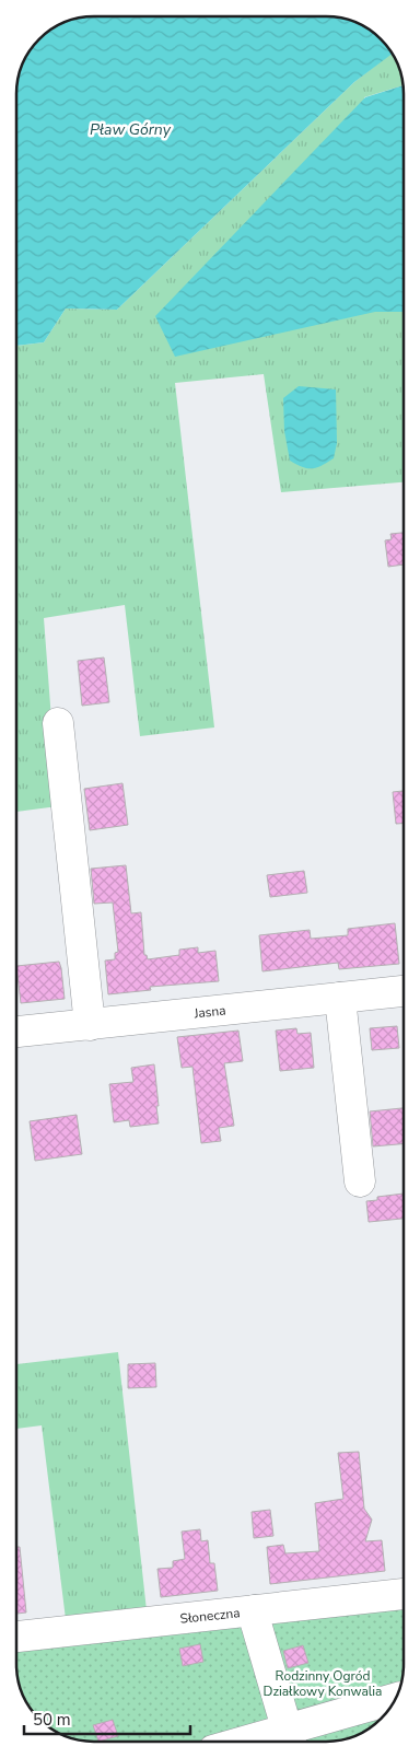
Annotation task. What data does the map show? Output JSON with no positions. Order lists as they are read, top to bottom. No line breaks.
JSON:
{"streets":{"street":["Jasna","Słoneczna"]},"water":["Pław Górny"],"parks":["Rodzinny Ogród Działkowy Konwalia"],"scale_bar":"50 m"}
